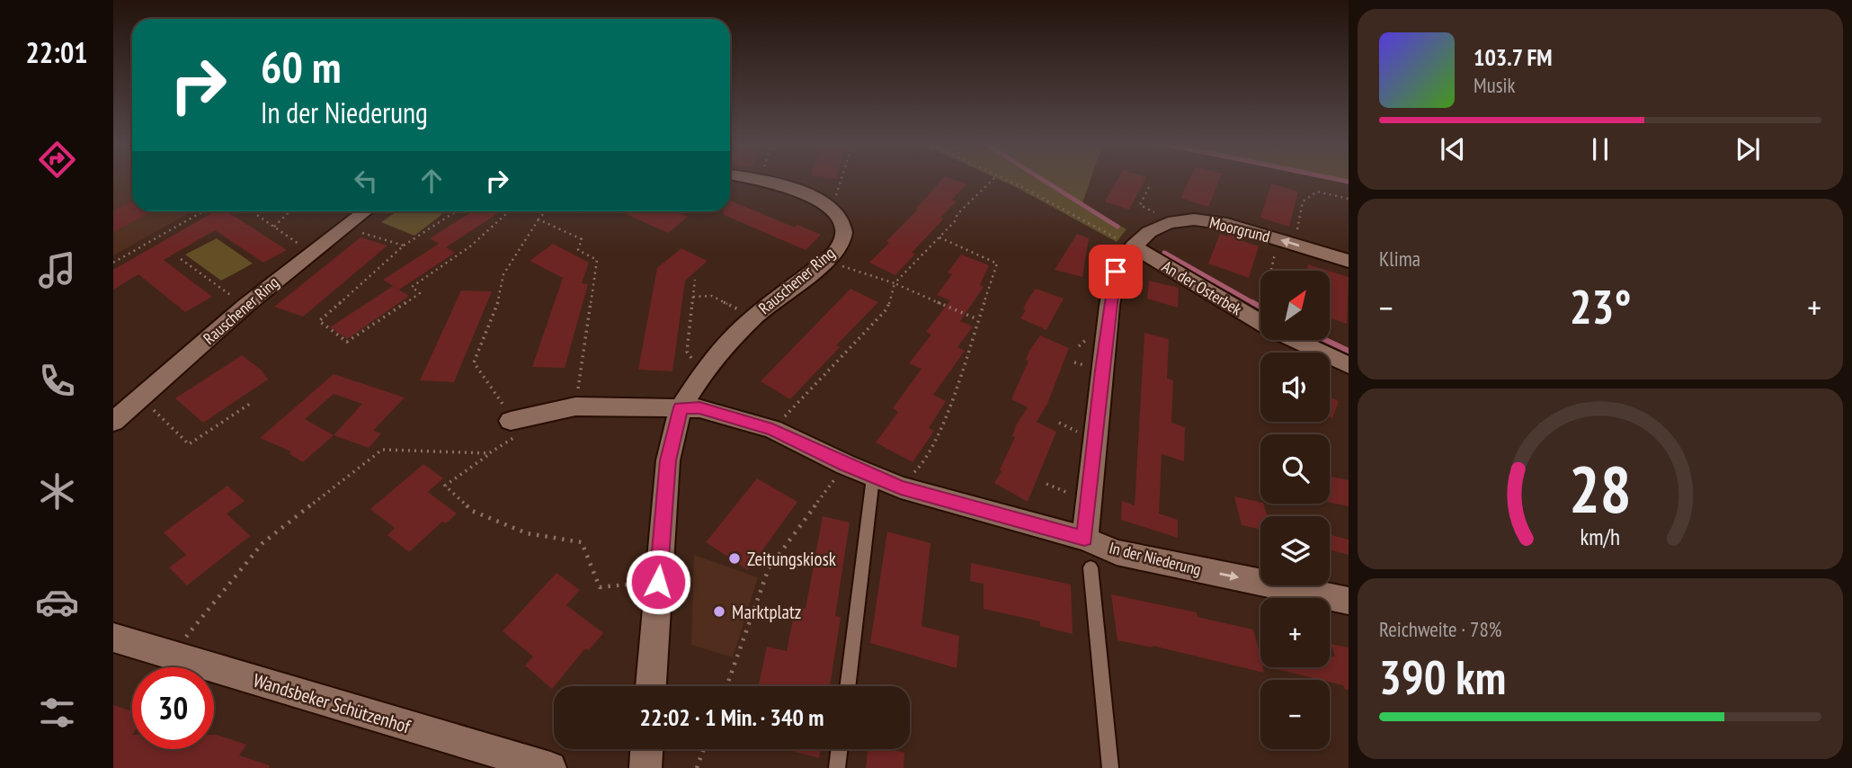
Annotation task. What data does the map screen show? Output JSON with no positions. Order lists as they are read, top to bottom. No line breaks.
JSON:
{"streets":{"street":["Moorgrund","Rauschener Ring","An der Osterbek","In der Niederung","Wandsbeker Schützenhof"]},"crossings":[["Moorgrund","An der Osterbek"],["Moorgrund","In der Niederung"],["Rauschener Ring","In der Niederung"]],"one_way":["In der Niederung"],"places":["Zeitungskiosk","Marktplatz"],"north":"top right","page":{"tabs":"22:01","turn":["60 m","In der Niederung"],"song":["103.7 FM","Musik"],"tile":["Klima",["Reichweite · 78%","390 km"]],"map_buttons":["+","−"],"heat":["−","23°","+"],"limit":"30","trip":"22:02 · 1 Min. · 340 m","gauge":["28","km/h"]}}
